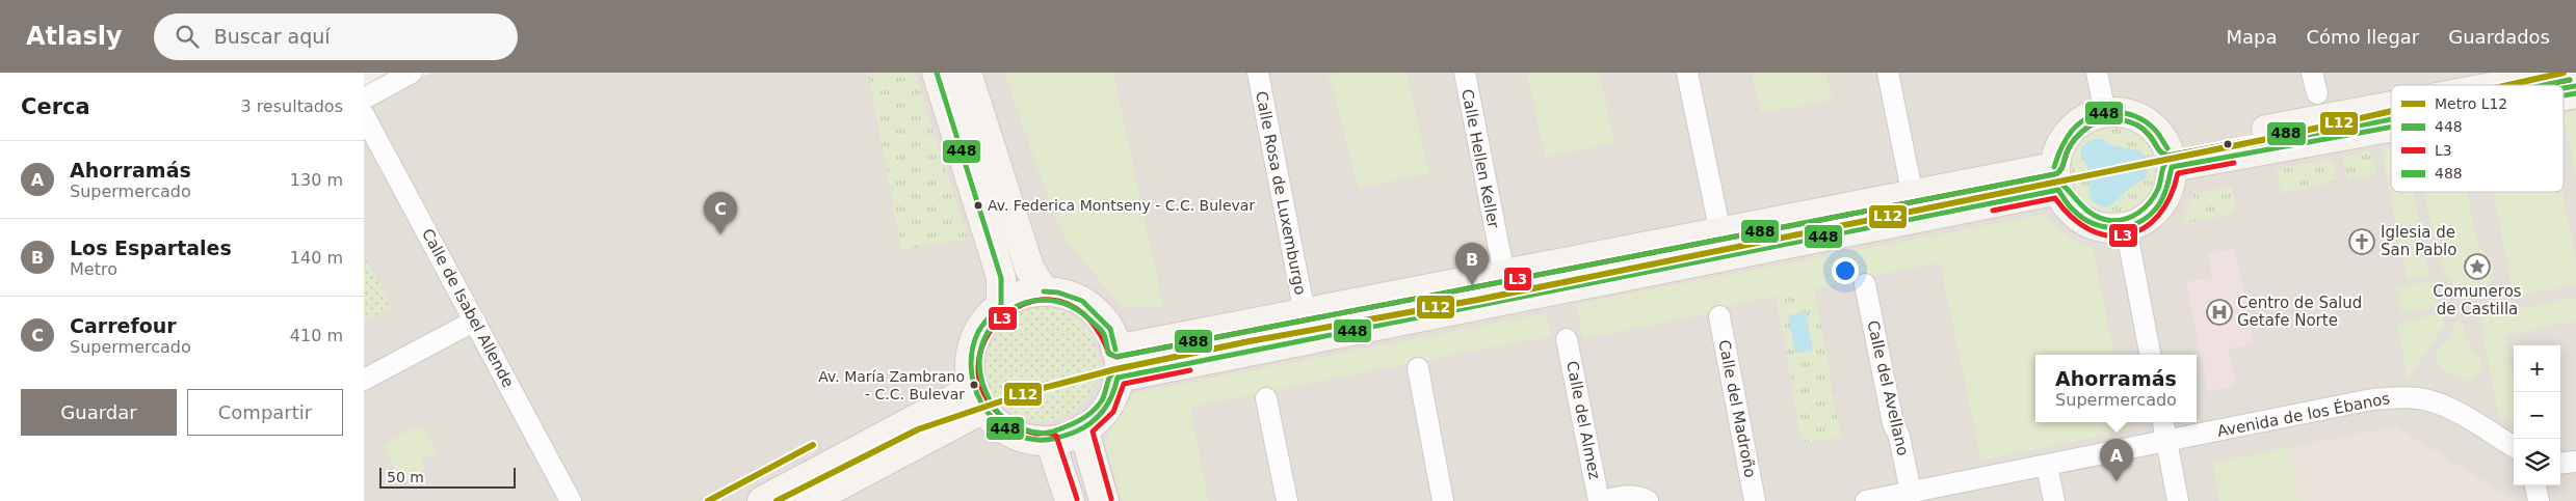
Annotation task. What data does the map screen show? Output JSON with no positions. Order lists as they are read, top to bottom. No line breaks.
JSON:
{"streets":{"street":["Calle Hellen Keller","Calle Rosa de Luxemburgo","Calle de Isabel Allende","Calle del Avellano","Calle del Madroño","Avenida de los Ébanos","Calle del Almez"]},"crossings":[["Calle del Avellano","Avenida de los Ébanos"]],"places":{"other":["Av. Federica Montseny - C.C. Bulevar","Av. María Zambrano - C.C. Bulevar"],"church":["Iglesia de San Pablo"],"place":["Comuneros de Castilla"],"hospital":["Centro de Salud Getafe Norte"]},"lines":["metro line L12","transit line 448","transit line L3","transit line 488"],"legend":["Metro L12","448","L3","488"],"scale_bar":"50 m","page":{"header":"Atlasly","search":"Buscar aquí","nav":["Mapa","Cómo llegar","Guardados"],"heading":["Cerca","3 resultados"],"list":[{"mark":"A","name":"Ahorramás","note":"Supermercado","value":"130 m"},{"mark":"B","name":"Los Espartales","note":"Metro","value":"140 m"},{"mark":"C","name":"Carrefour","note":"Supermercado","value":"410 m"}],"pins":["C","B","A"],"map_buttons":["+","−"],"popup":["Ahorramás","Supermercado"],"buttons":["Guardar","Compartir"],"scale":"50 m"}}
